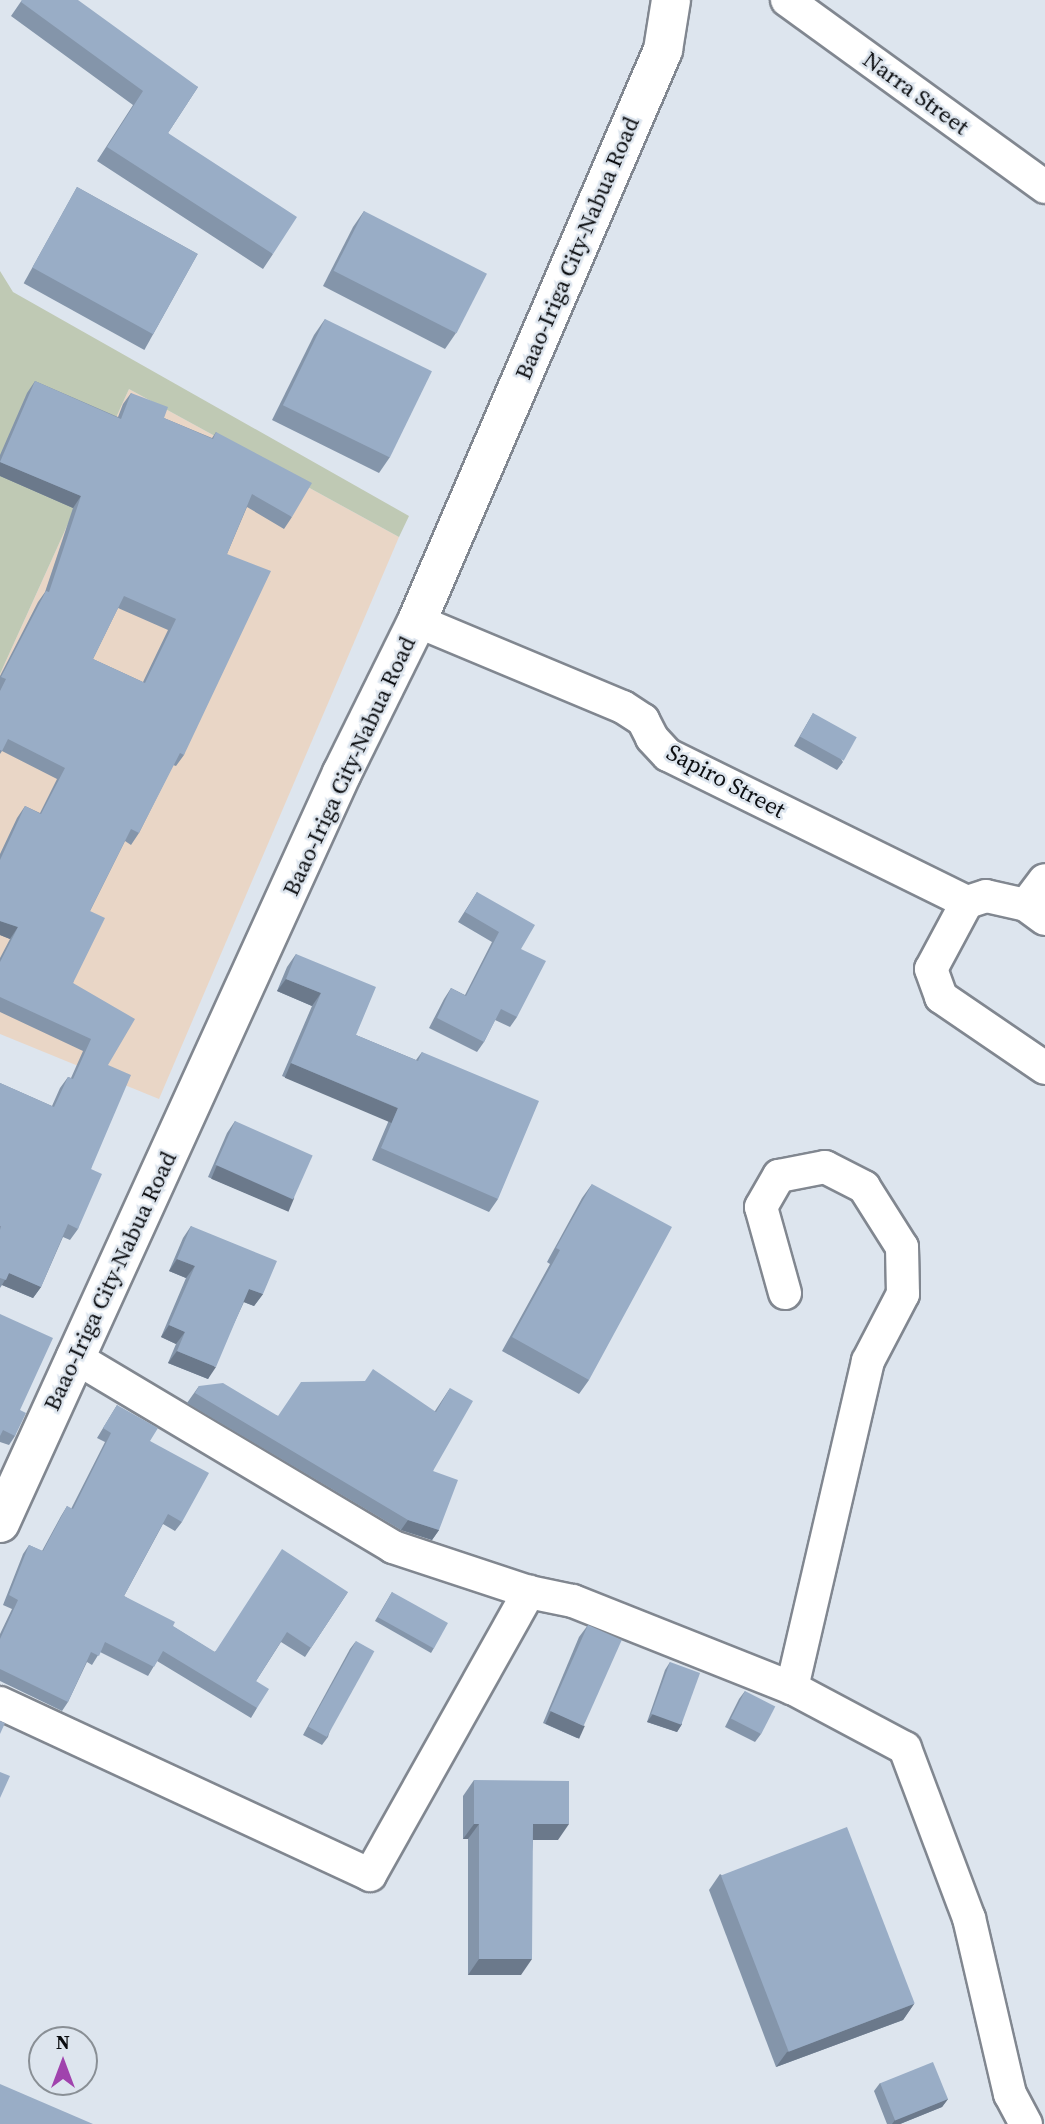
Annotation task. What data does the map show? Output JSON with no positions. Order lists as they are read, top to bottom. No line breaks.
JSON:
{"streets":{"main road":["Baao-Iriga City-Nabua Road"],"street":["Narra Street","Sapiro Street"]},"crossings":[["Baao-Iriga City-Nabua Road","Sapiro Street"]],"north":"top"}
